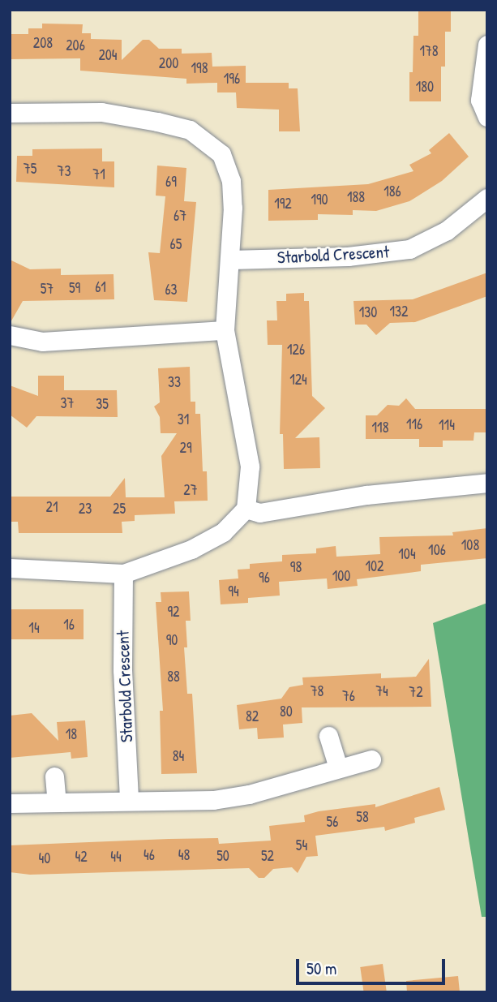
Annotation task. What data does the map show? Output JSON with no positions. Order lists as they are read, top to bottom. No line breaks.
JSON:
{"streets":{"street":["Starbold Crescent"]},"house_numbers":["208","206","178","204","200","198","196","180","75","73","71","69","186","188","190","192","67","65","61","59","57","63","132","130","126","124","33","37","35","31","116","114","118","29","27","21","23","25","108","106","104","102","98","100","96","94","92","16","14","90","88","78","74","72","76","80","82","18","84","58","56","54","46","48","50","52","42","44","40"],"scale_bar":"50 m"}
